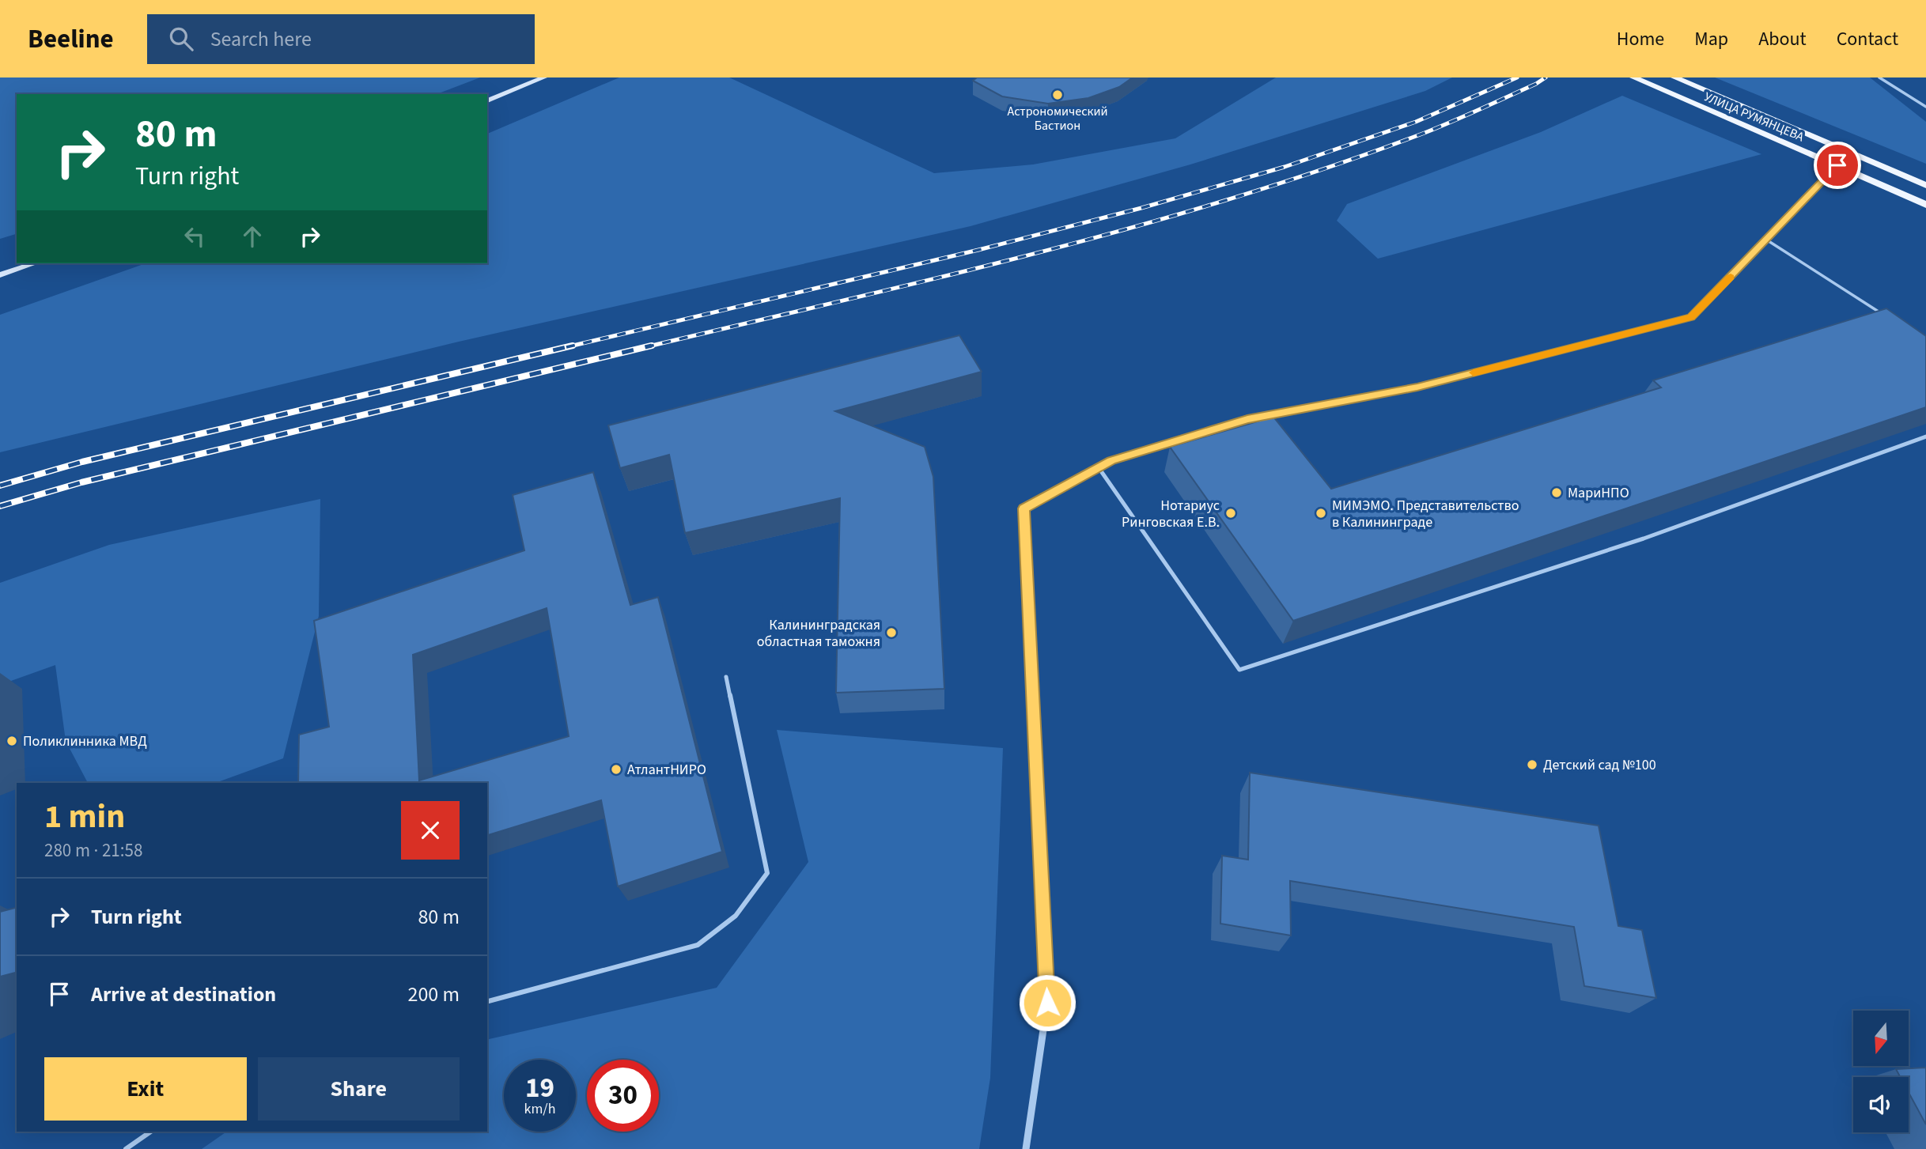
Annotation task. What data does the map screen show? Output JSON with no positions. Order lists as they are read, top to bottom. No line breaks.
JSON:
{"streets":{"main road":["УЛИЦА РУМЯНЦЕВА"]},"places":["Астрономический Бастион","МариНПО","Нотариус Ринговская Е.В.","МИМЭМО. Представительство в Калининграде","Калининградская областная таможня","Поликлинника МВД","Детский сад №100","АтлантНИРО"],"north":"bottom","page":{"header":"Beeline","search":"Search here","nav":["Home","Map","About","Contact"],"turn":["80 m","Turn right"],"heading":["1 min","280 m · 21:58"],"list":[{"name":"Turn right","value":"80 m"},{"name":"Arrive at destination","value":"200 m"}],"buttons":["Exit","Share"],"speed":"19 km/h","limit":"30"}}
